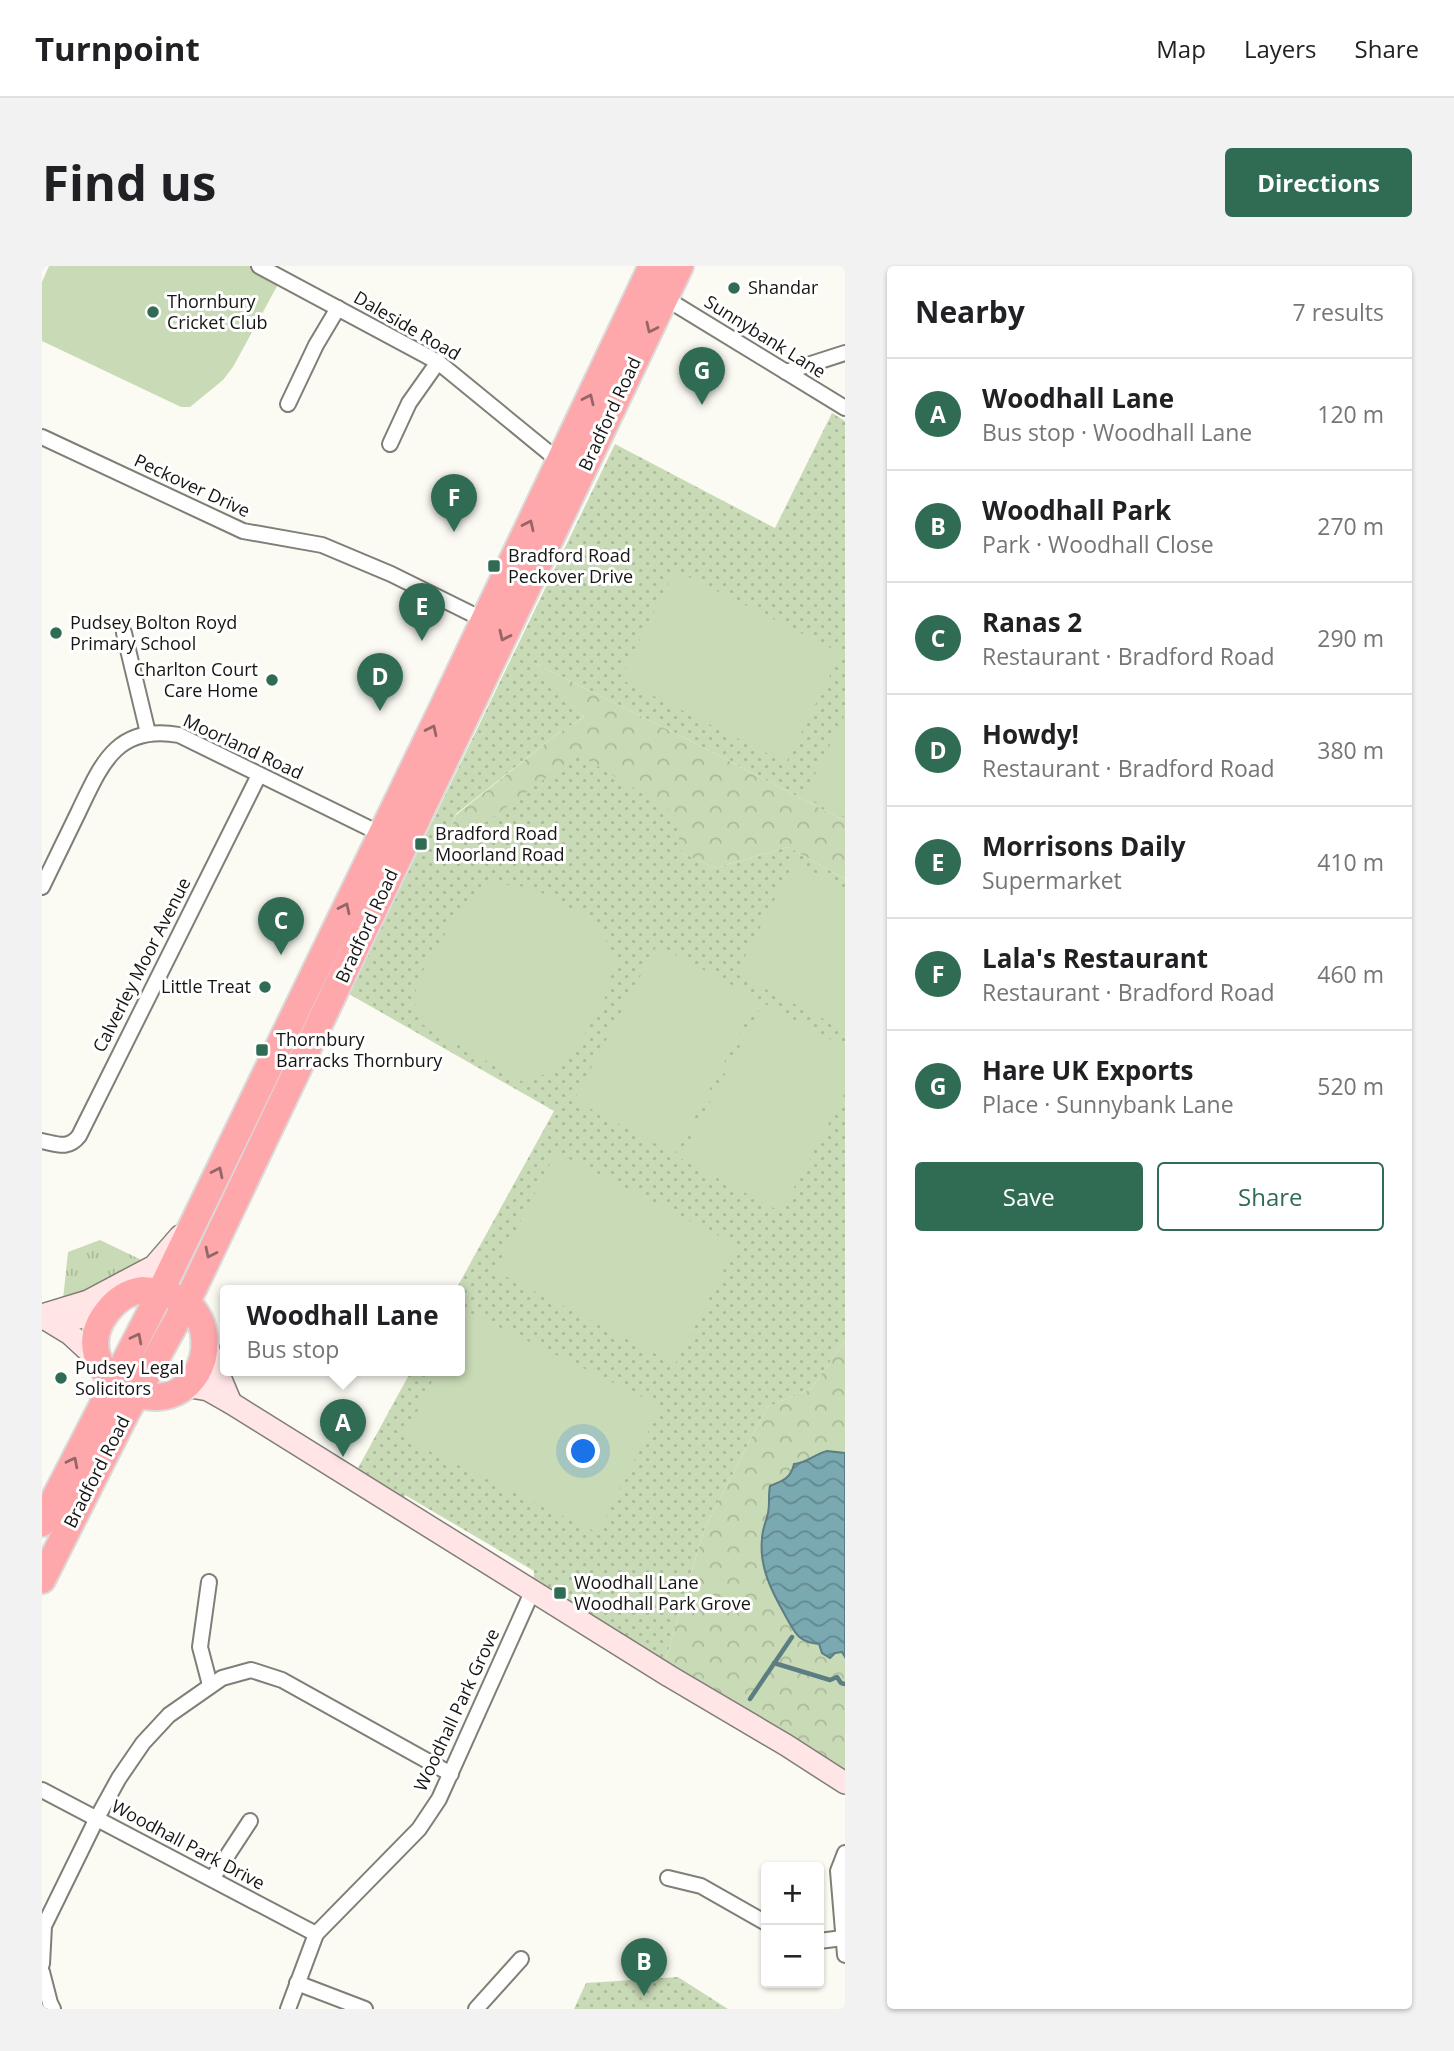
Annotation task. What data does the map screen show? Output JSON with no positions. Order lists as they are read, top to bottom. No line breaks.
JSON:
{"streets":{"highway":["Bradford Road"],"street":["Daleside Road","Sunnybank Lane","Peckover Drive","Moorland Road","Calverley Moor Avenue","Woodhall Park Grove","Woodhall Park Drive"]},"crossings":[["Daleside Road","Bradford Road"],["Sunnybank Lane","Bradford Road"],["Bradford Road","Peckover Drive"],["Bradford Road","Moorland Road"],["Moorland Road","Calverley Moor Avenue"],["Woodhall Park Grove","Woodhall Park Drive"]],"places":{"other":["Shandar","Thornbury Cricket Club","Pudsey Bolton Royd Primary School","Charlton Court Care Home","Little Treat","Pudsey Legal Solicitors"],"transit":["Bradford Road Peckover Drive","Bradford Road Moorland Road","Thornbury Barracks Thornbury","Woodhall Lane Woodhall Park Grove"]},"page":{"header":"Turnpoint","nav":["Map","Layers","Share"],"buttons":["Directions",["Save","Share"]],"title":"Find us","heading":["Nearby","7 results"],"pins":["G","F","E","D","C","A","B"],"list":[{"mark":"A","name":"Woodhall Lane","note":"Bus stop · Woodhall Lane","value":"120 m"},{"mark":"B","name":"Woodhall Park","note":"Park · Woodhall Close","value":"270 m"},{"mark":"C","name":"Ranas 2","note":"Restaurant · Bradford Road","value":"290 m"},{"mark":"D","name":"Howdy!","note":"Restaurant · Bradford Road","value":"380 m"},{"mark":"E","name":"Morrisons Daily","note":"Supermarket","value":"410 m"},{"mark":"F","name":"Lala's Restaurant","note":"Restaurant · Bradford Road","value":"460 m"},{"mark":"G","name":"Hare UK Exports","note":"Place · Sunnybank Lane","value":"520 m"}],"popup":["Woodhall Lane","Bus stop"],"map_buttons":["+","−"]}}
